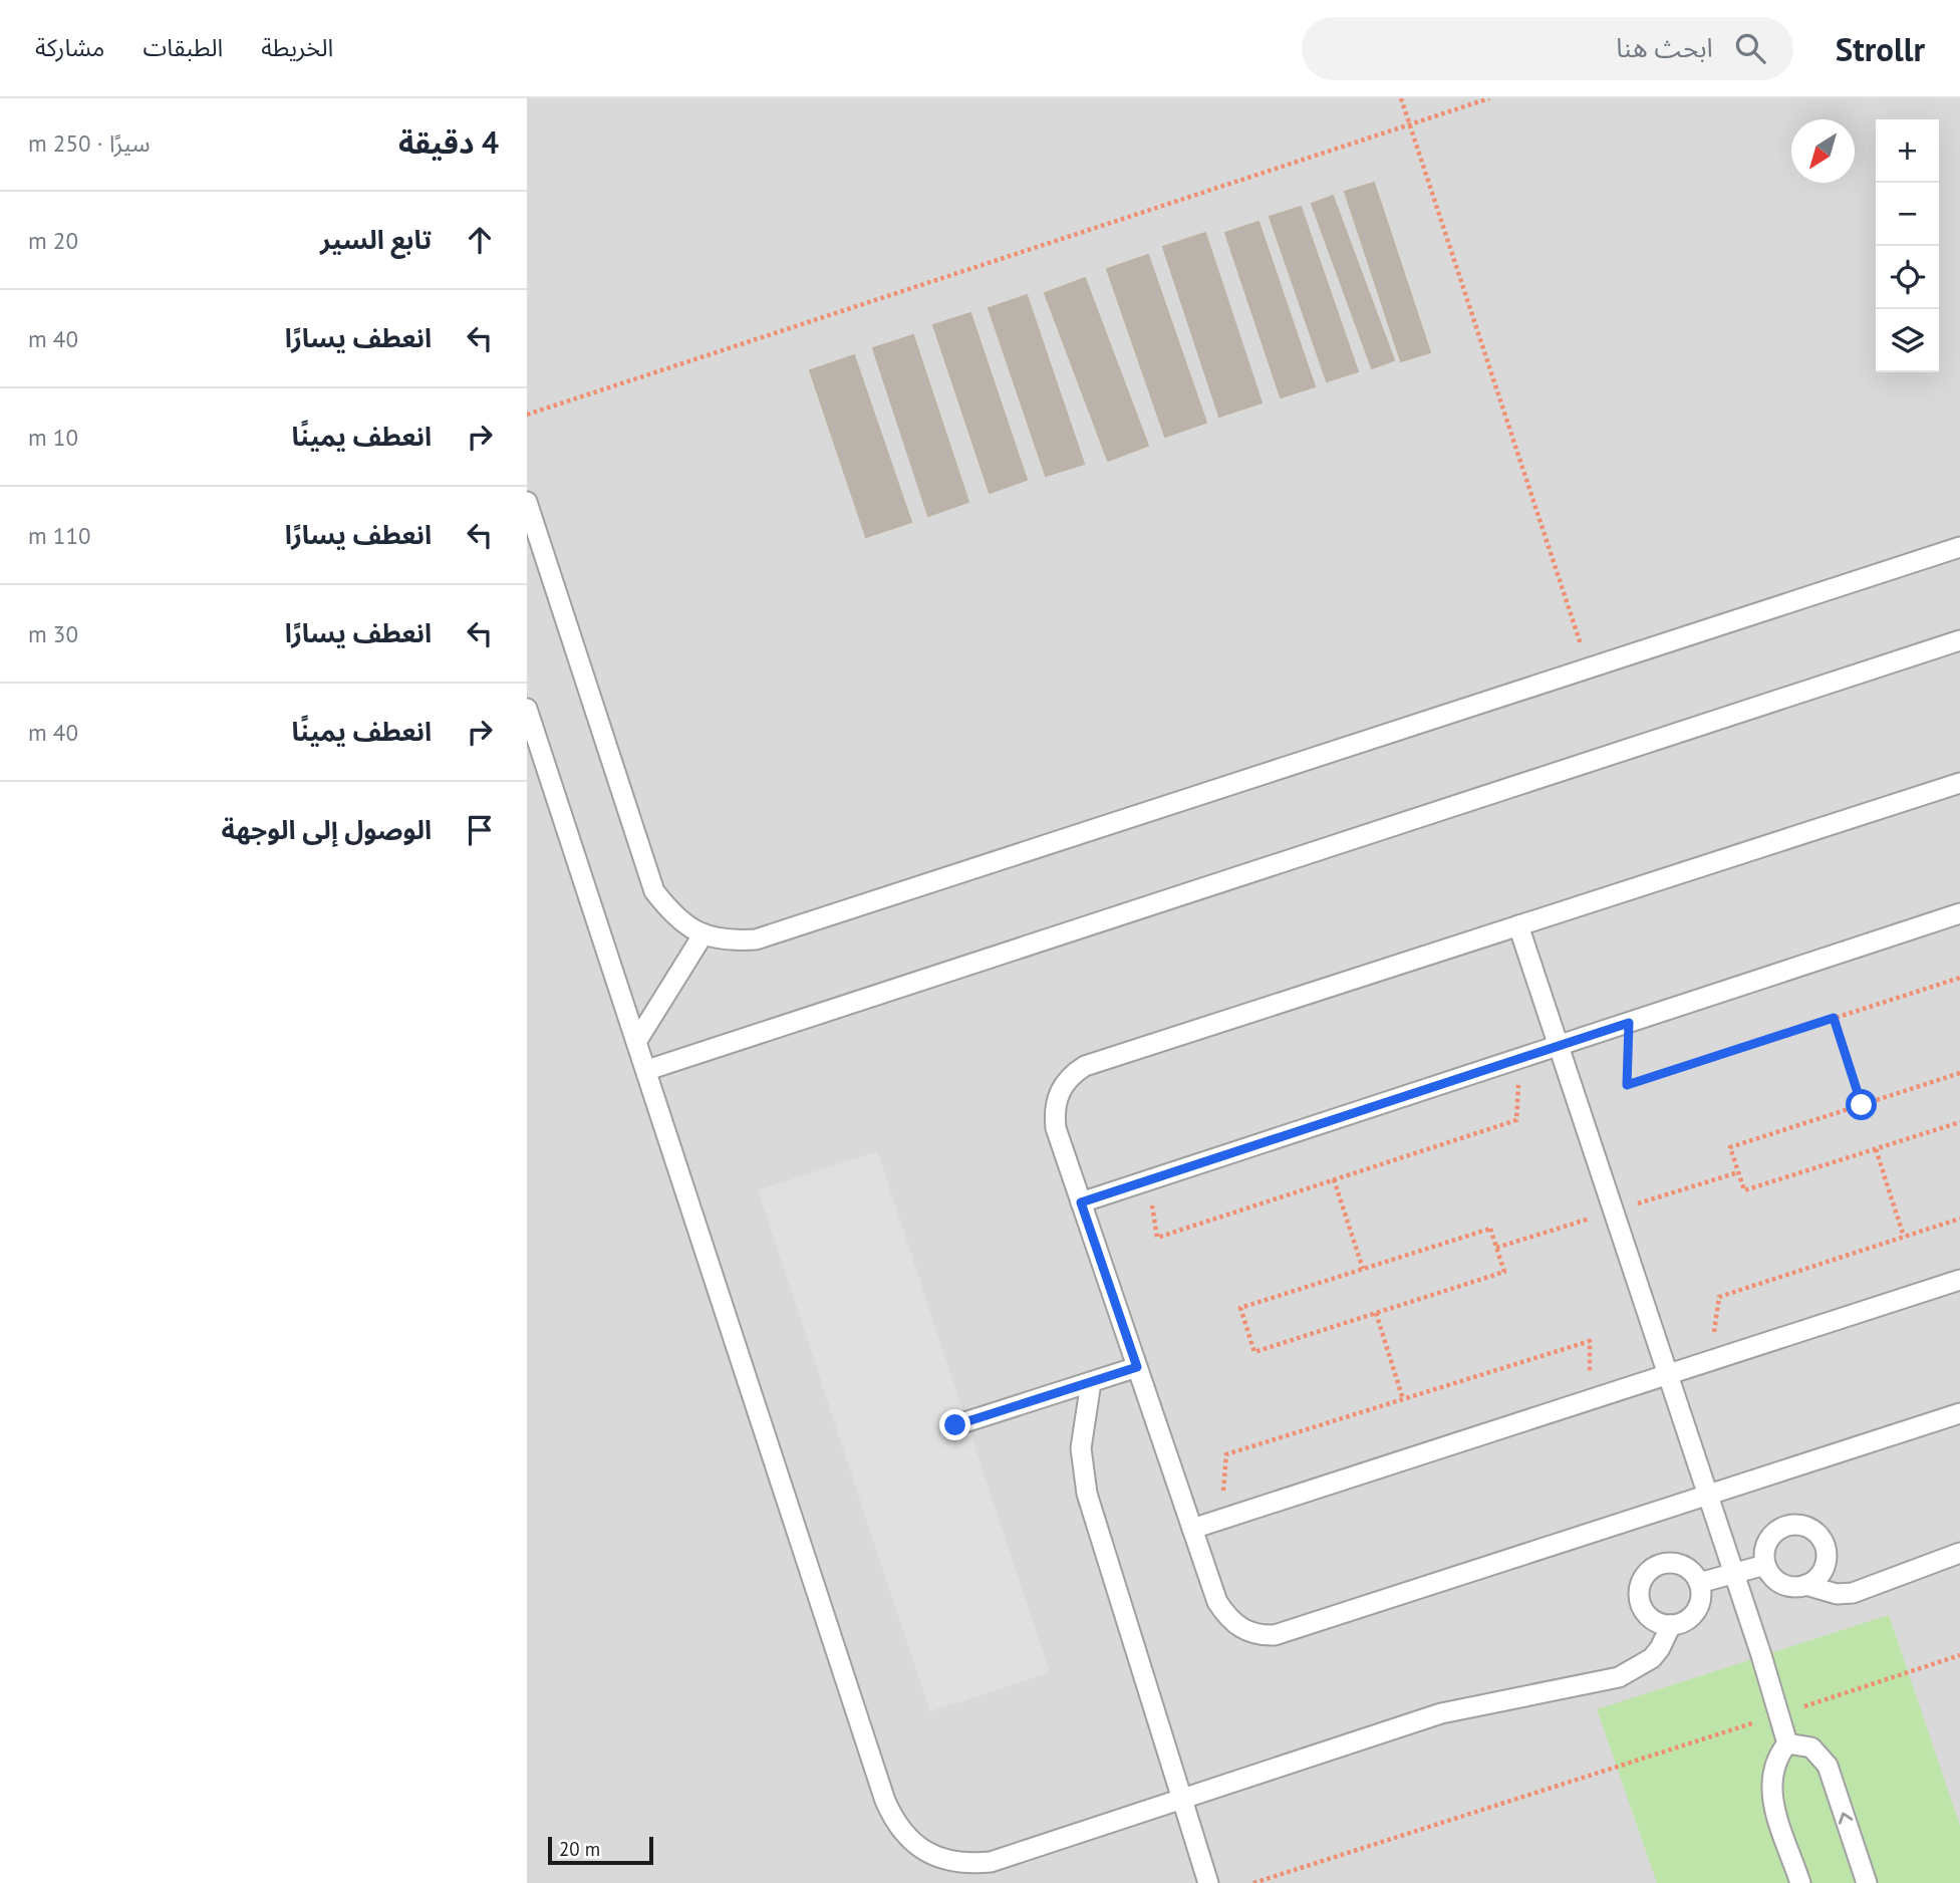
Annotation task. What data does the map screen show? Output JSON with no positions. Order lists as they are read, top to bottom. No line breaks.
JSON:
{"scale_bar":"20 m","north":"bottom left","page":{"header":"Strollr","search":"ابحث هنا","nav":["الخريطة","الطبقات","مشاركة"],"heading":["4 دقيقة","سيرًا · 250 m"],"map_buttons":["+","−"],"list":[["تابع السير","20 m"],["انعطف يسارًا","40 m"],["انعطف يمينًا","10 m"],["انعطف يسارًا","110 m"],["انعطف يسارًا","30 m"],["انعطف يمينًا","40 m"],"الوصول إلى الوجهة"],"scale":"20 m"}}
